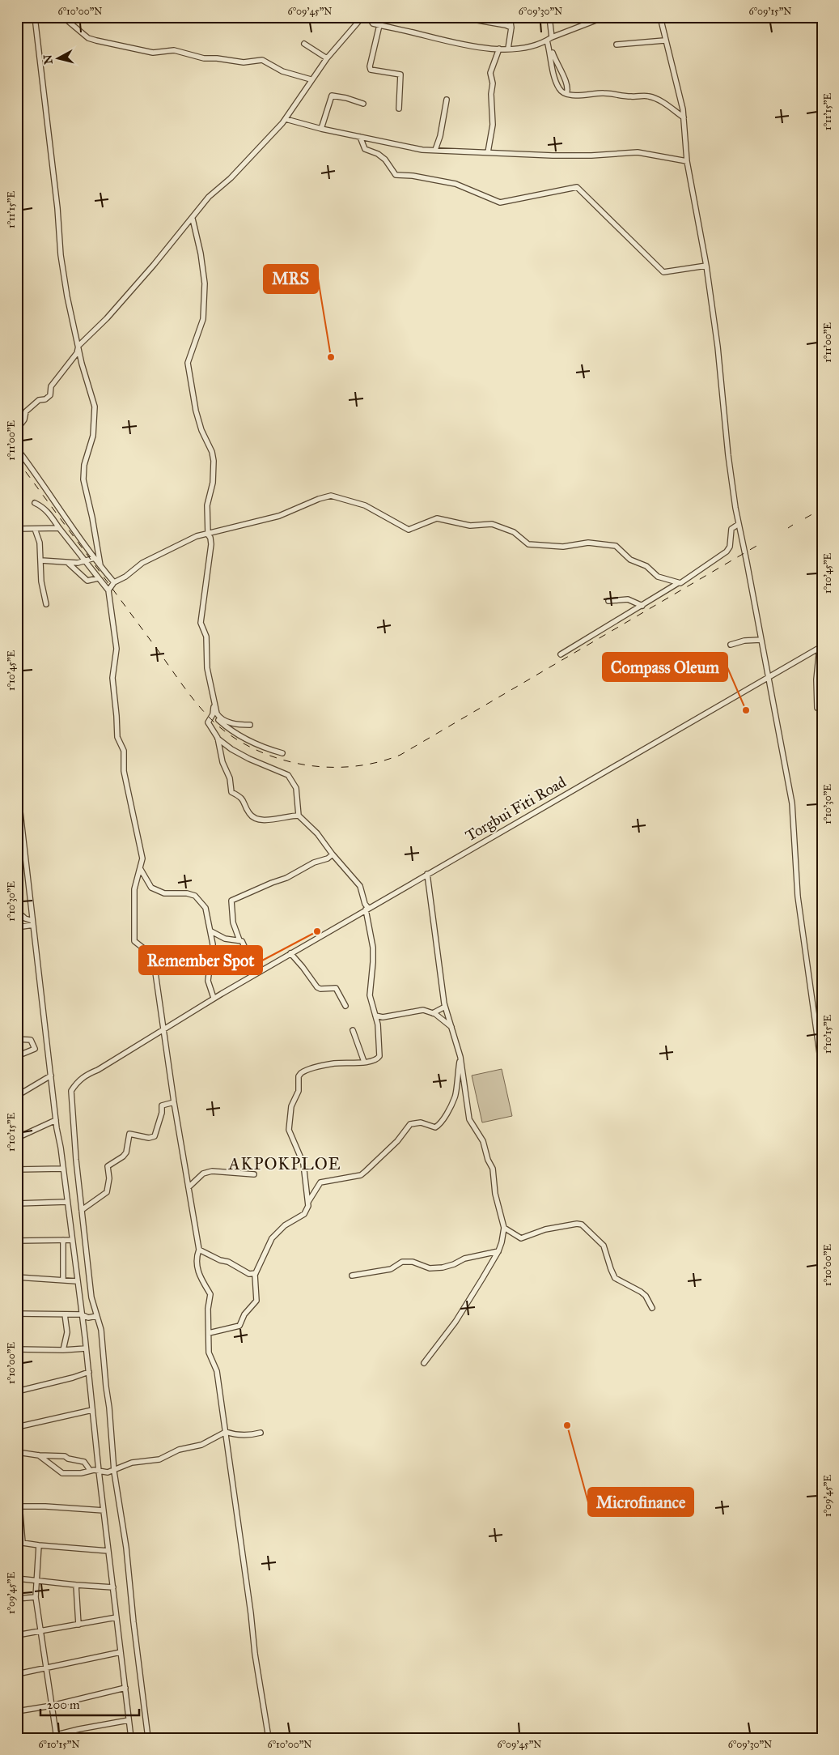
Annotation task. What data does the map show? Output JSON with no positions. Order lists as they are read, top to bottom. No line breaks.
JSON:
{"streets":{"street":["Torgbui Fiti Road"]},"districts":["AKPOKPLOE"],"places":["MRS","Compass Oleum","Remember Spot","Microfinance"],"scale_bar":"200 m","north":"left","coordinates":["6°10'00\"N","6°09'45\"N","6°09'30\"N","6°09'15\"N","1°11'15\"E","1°11'00\"E","1°10'45\"E","1°10'30\"E","1°10'15\"E","1°10'00\"E","1°09'45\"E","6°10'15\"N"]}
